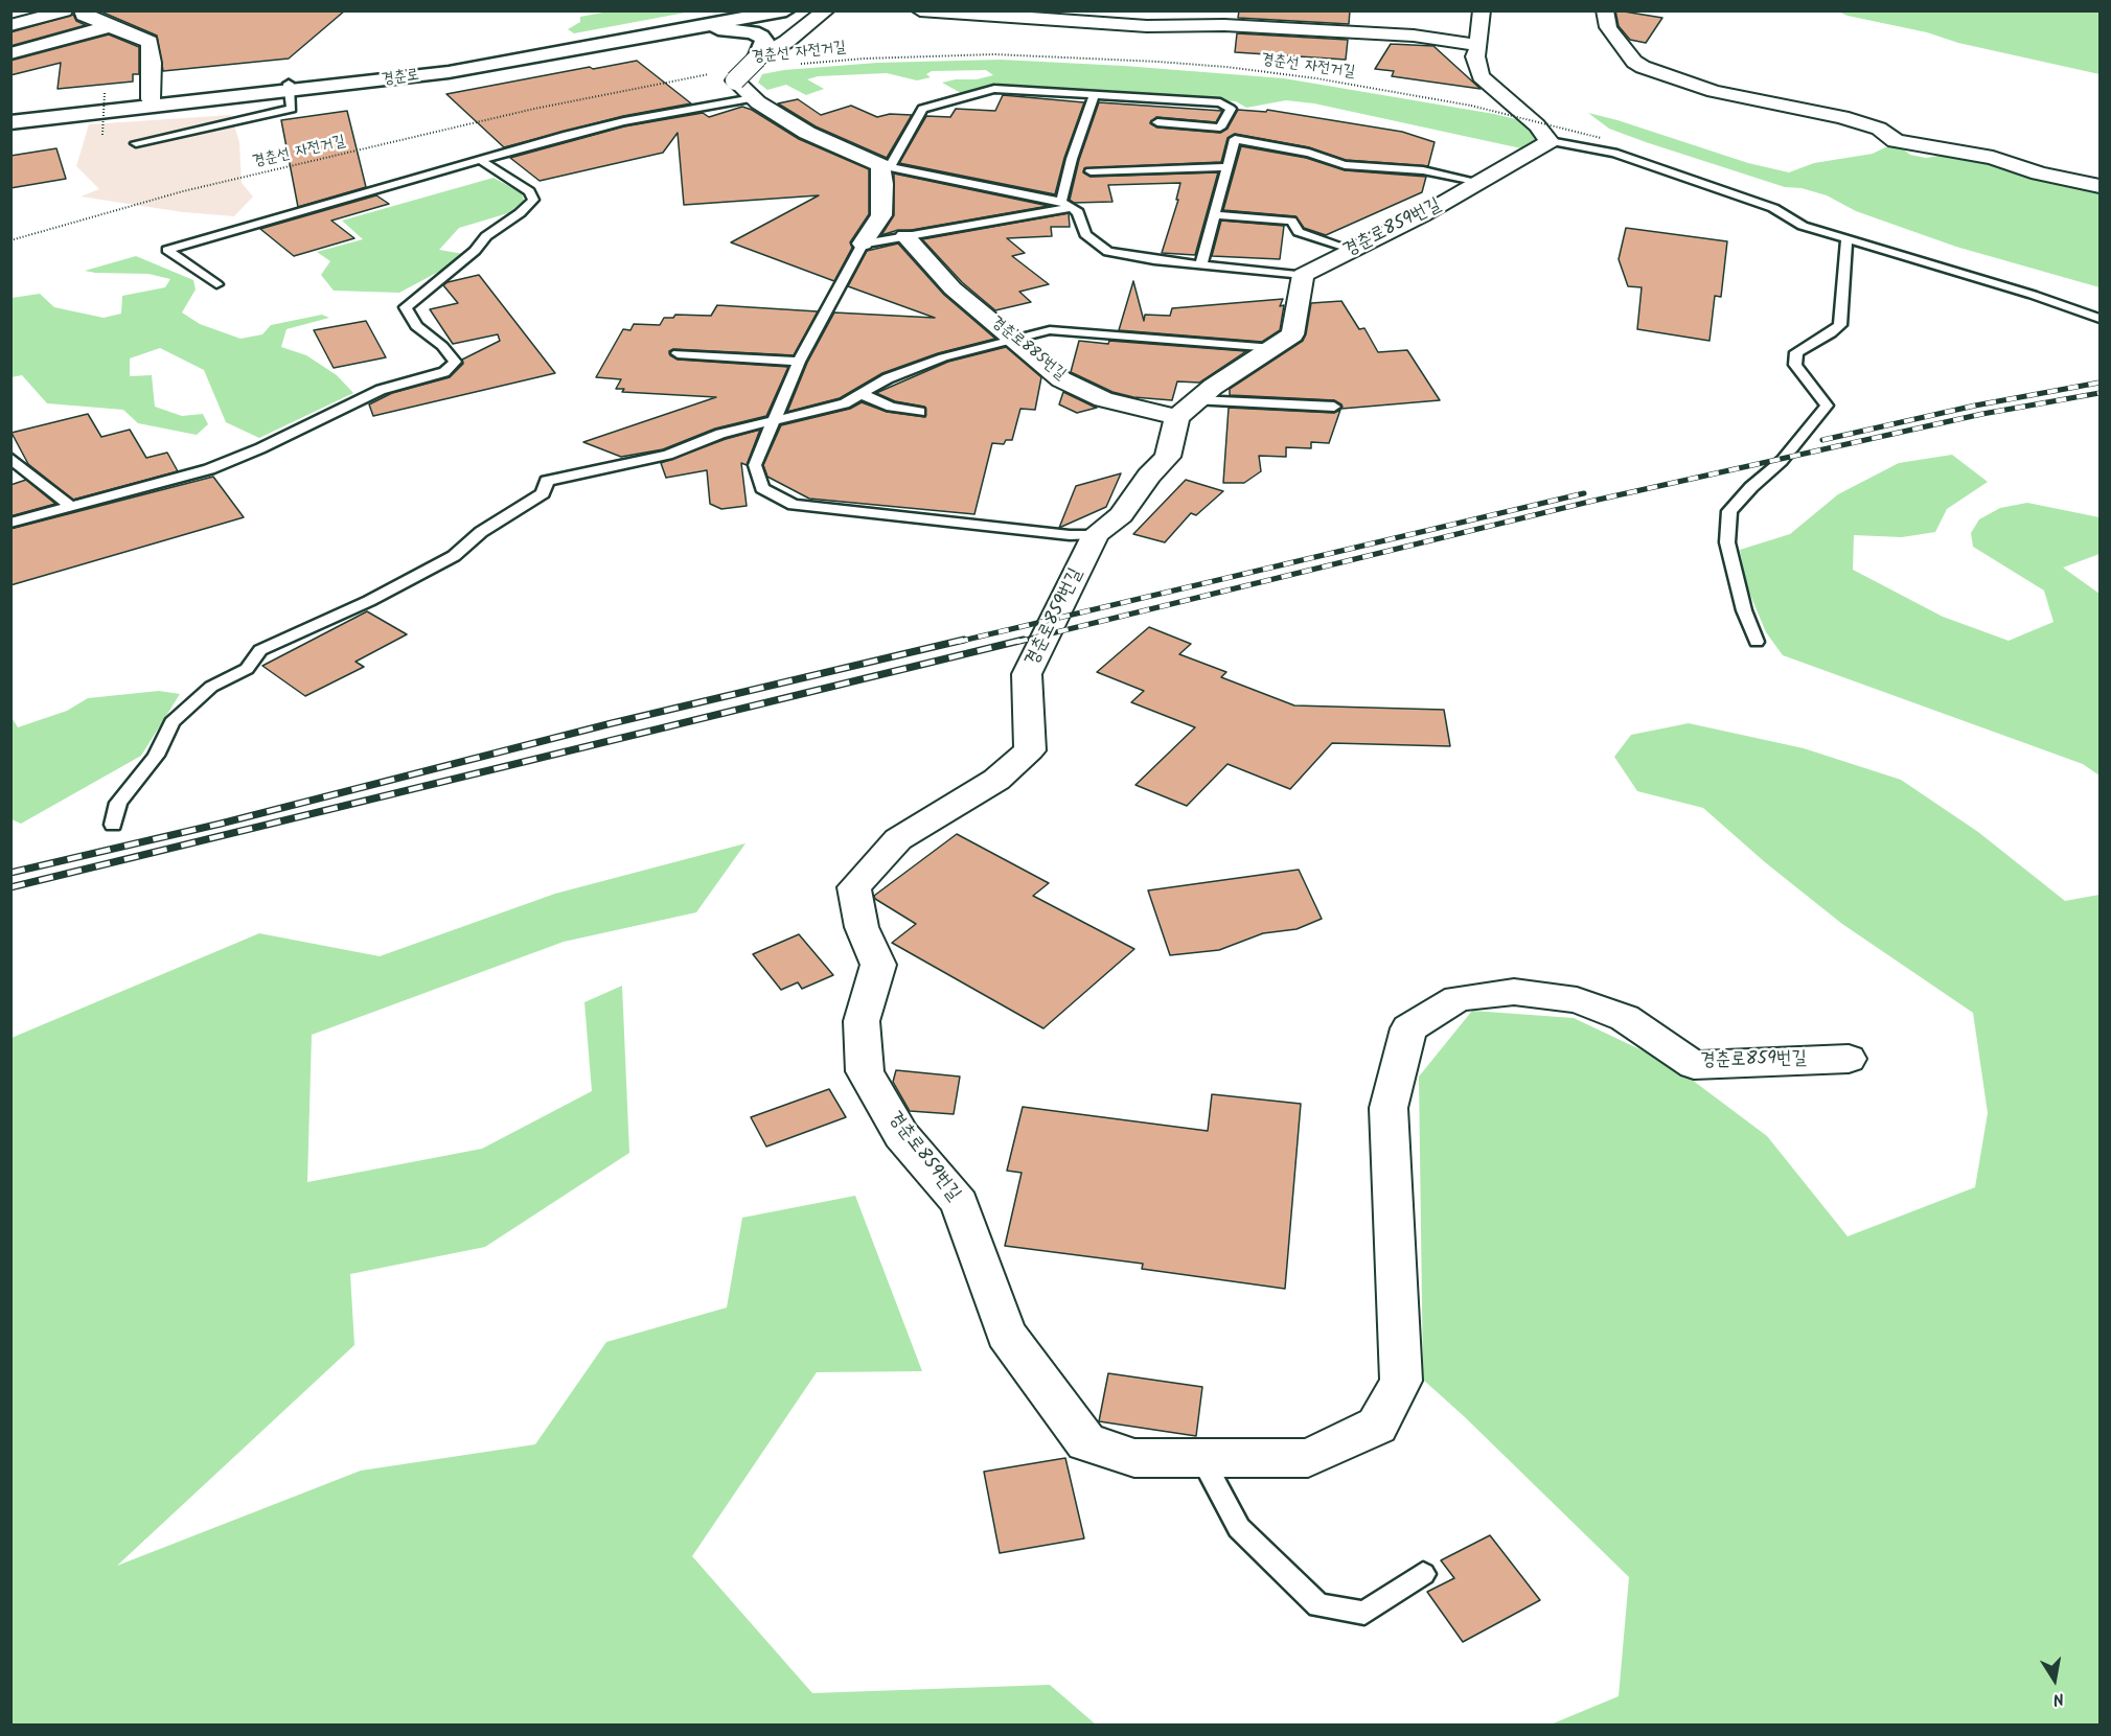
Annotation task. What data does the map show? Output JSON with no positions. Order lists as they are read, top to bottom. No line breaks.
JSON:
{"streets":{"street":["경춘로","경춘로859번길","경춘로885번길"],"path":["경춘선 자전거길"]},"crossings":[["경춘로859번길","경춘로885번길"]],"north":"bottom"}
